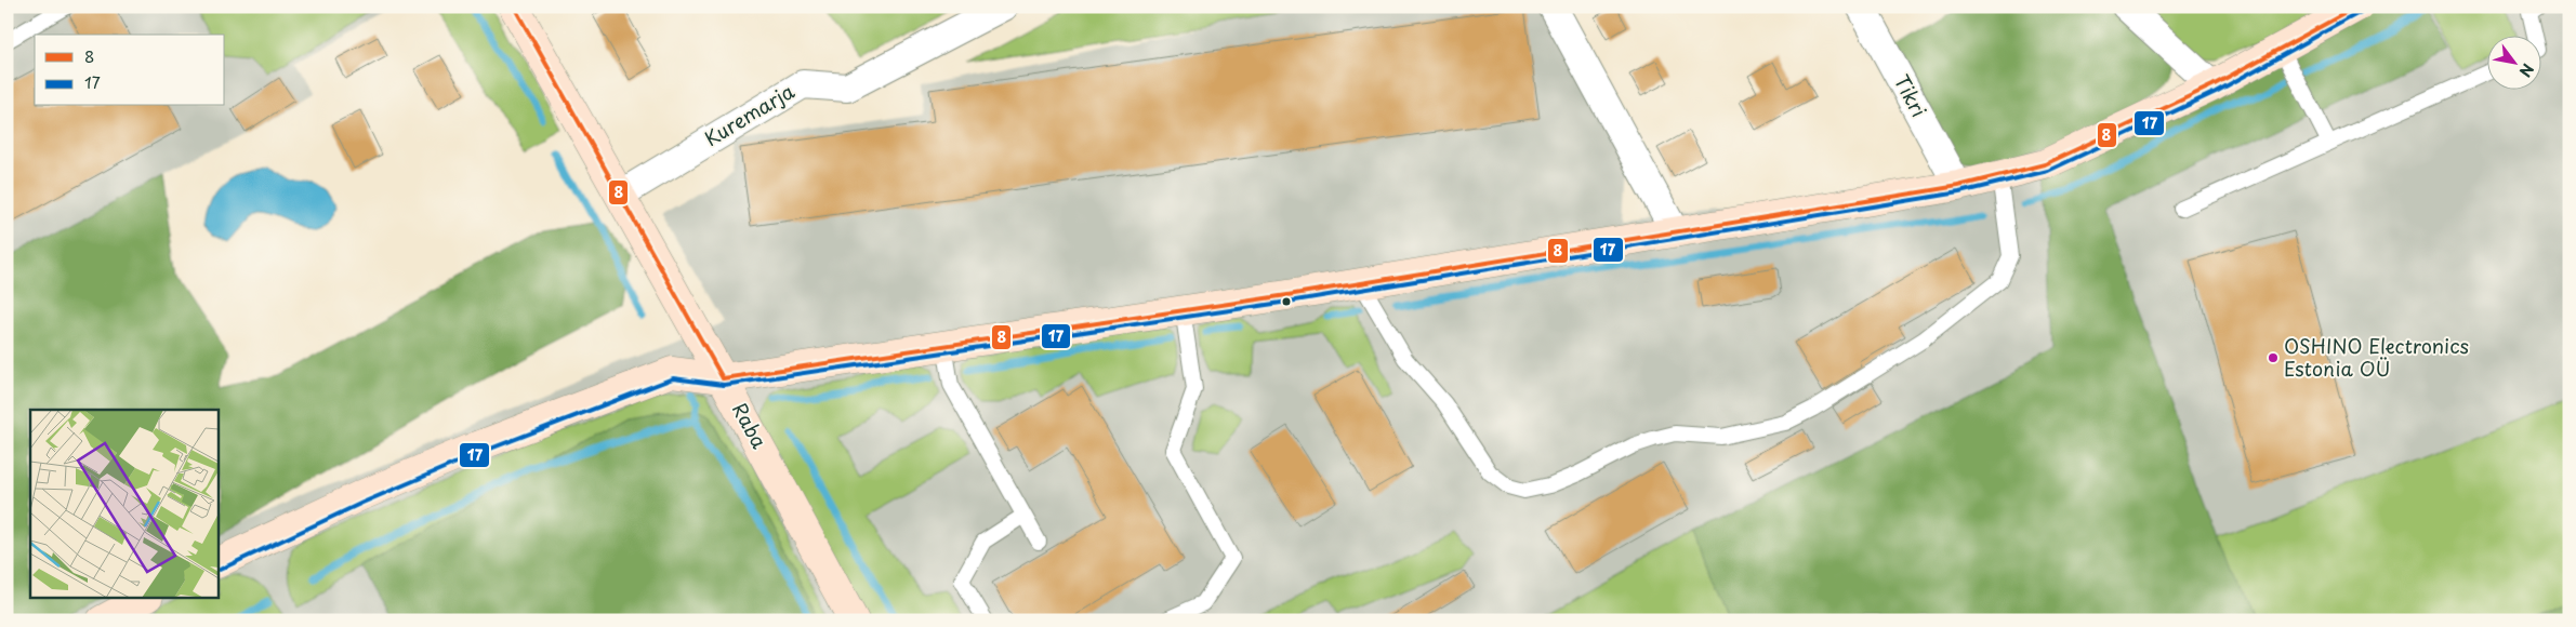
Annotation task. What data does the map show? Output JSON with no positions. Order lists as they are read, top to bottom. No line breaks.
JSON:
{"streets":{"street":["Tikri","Kuremarja","Raba"]},"crossings":[["Kuremarja","Raba"]],"places":["OSHINO Electronics Estonia OÜ"],"lines":["transit line 8","transit line 17"],"legend":["8","17"],"north":"bottom right"}
